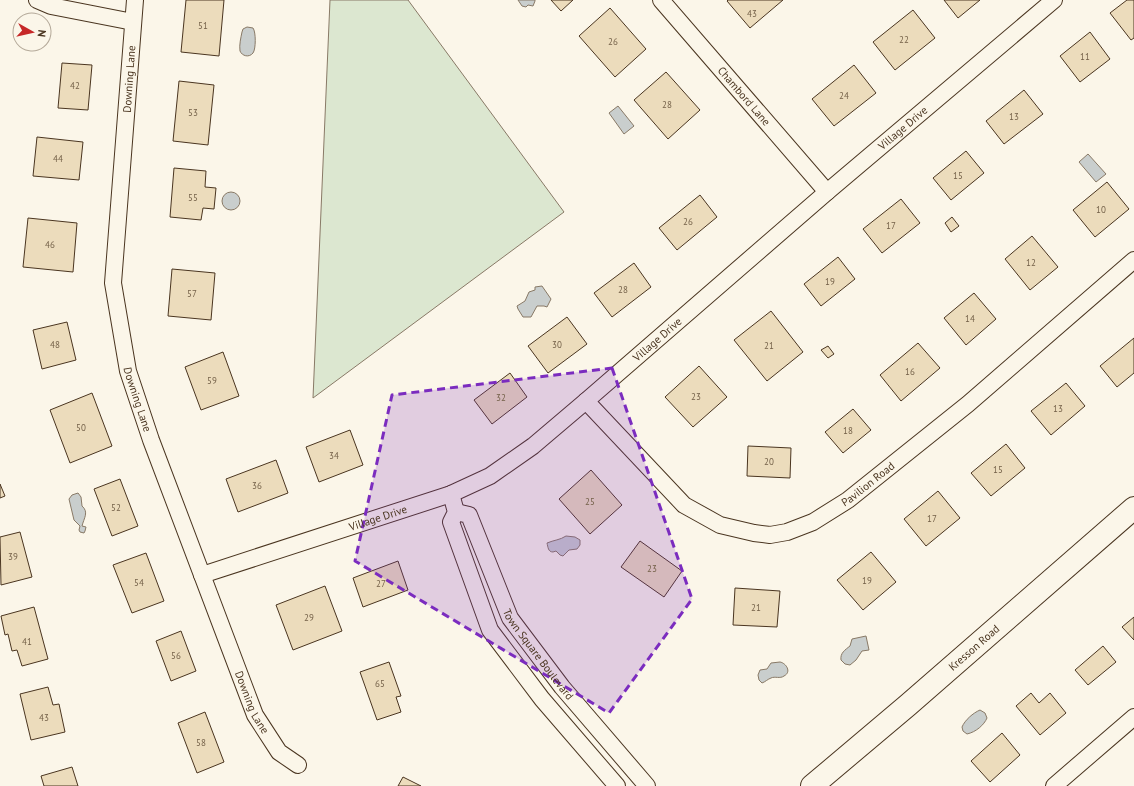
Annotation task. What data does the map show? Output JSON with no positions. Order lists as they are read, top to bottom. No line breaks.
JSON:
{"streets":{"main road":["Kresson Road"],"street":["Downing Lane","Chambord Lane","Village Drive","Pavilion Road","Town Square Boulevard"]},"crossings":[["Downing Lane","Village Drive"],["Chambord Lane","Village Drive"],["Village Drive","Pavilion Road"]],"house_numbers":["43","51","22","26","11","42","24","28","53","13","44","15","55","10","26","17","46","12","19","28","57","14","48","30","21","16","59","23","32","13","50","18","34","20","15","36","25","52","17","39","23","19","54","27","21","29","41","56","65","43","58"],"north":"right"}
